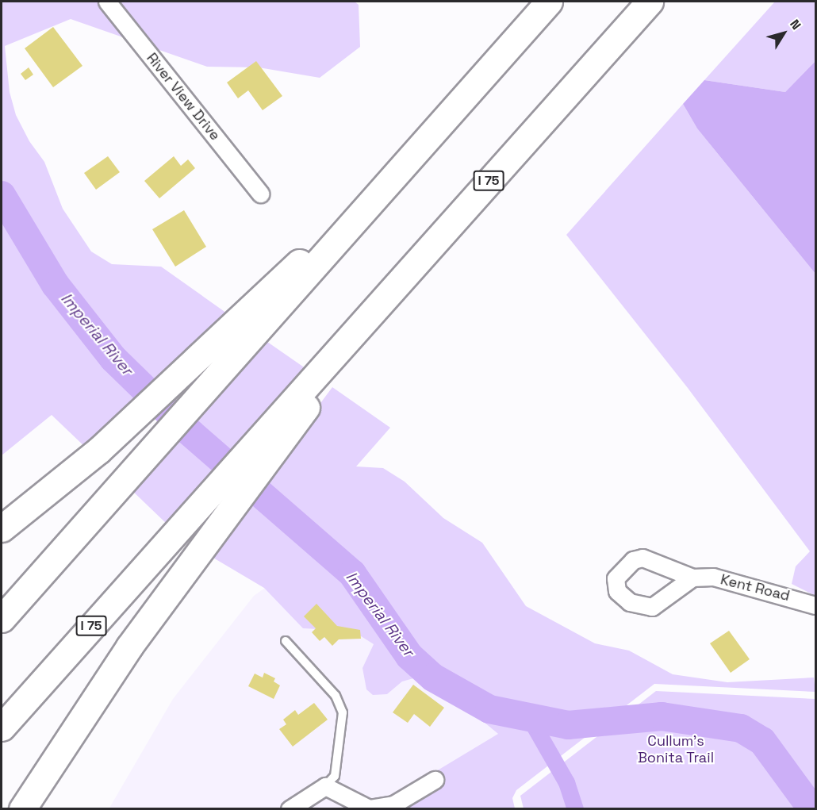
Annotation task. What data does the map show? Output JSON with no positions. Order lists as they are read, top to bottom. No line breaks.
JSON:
{"streets":{"highway":["I 75"],"street":["River View Drive","Kent Road"]},"water":["Imperial River"],"parks":["Cullum's Bonita Trail"],"north":"top right"}
